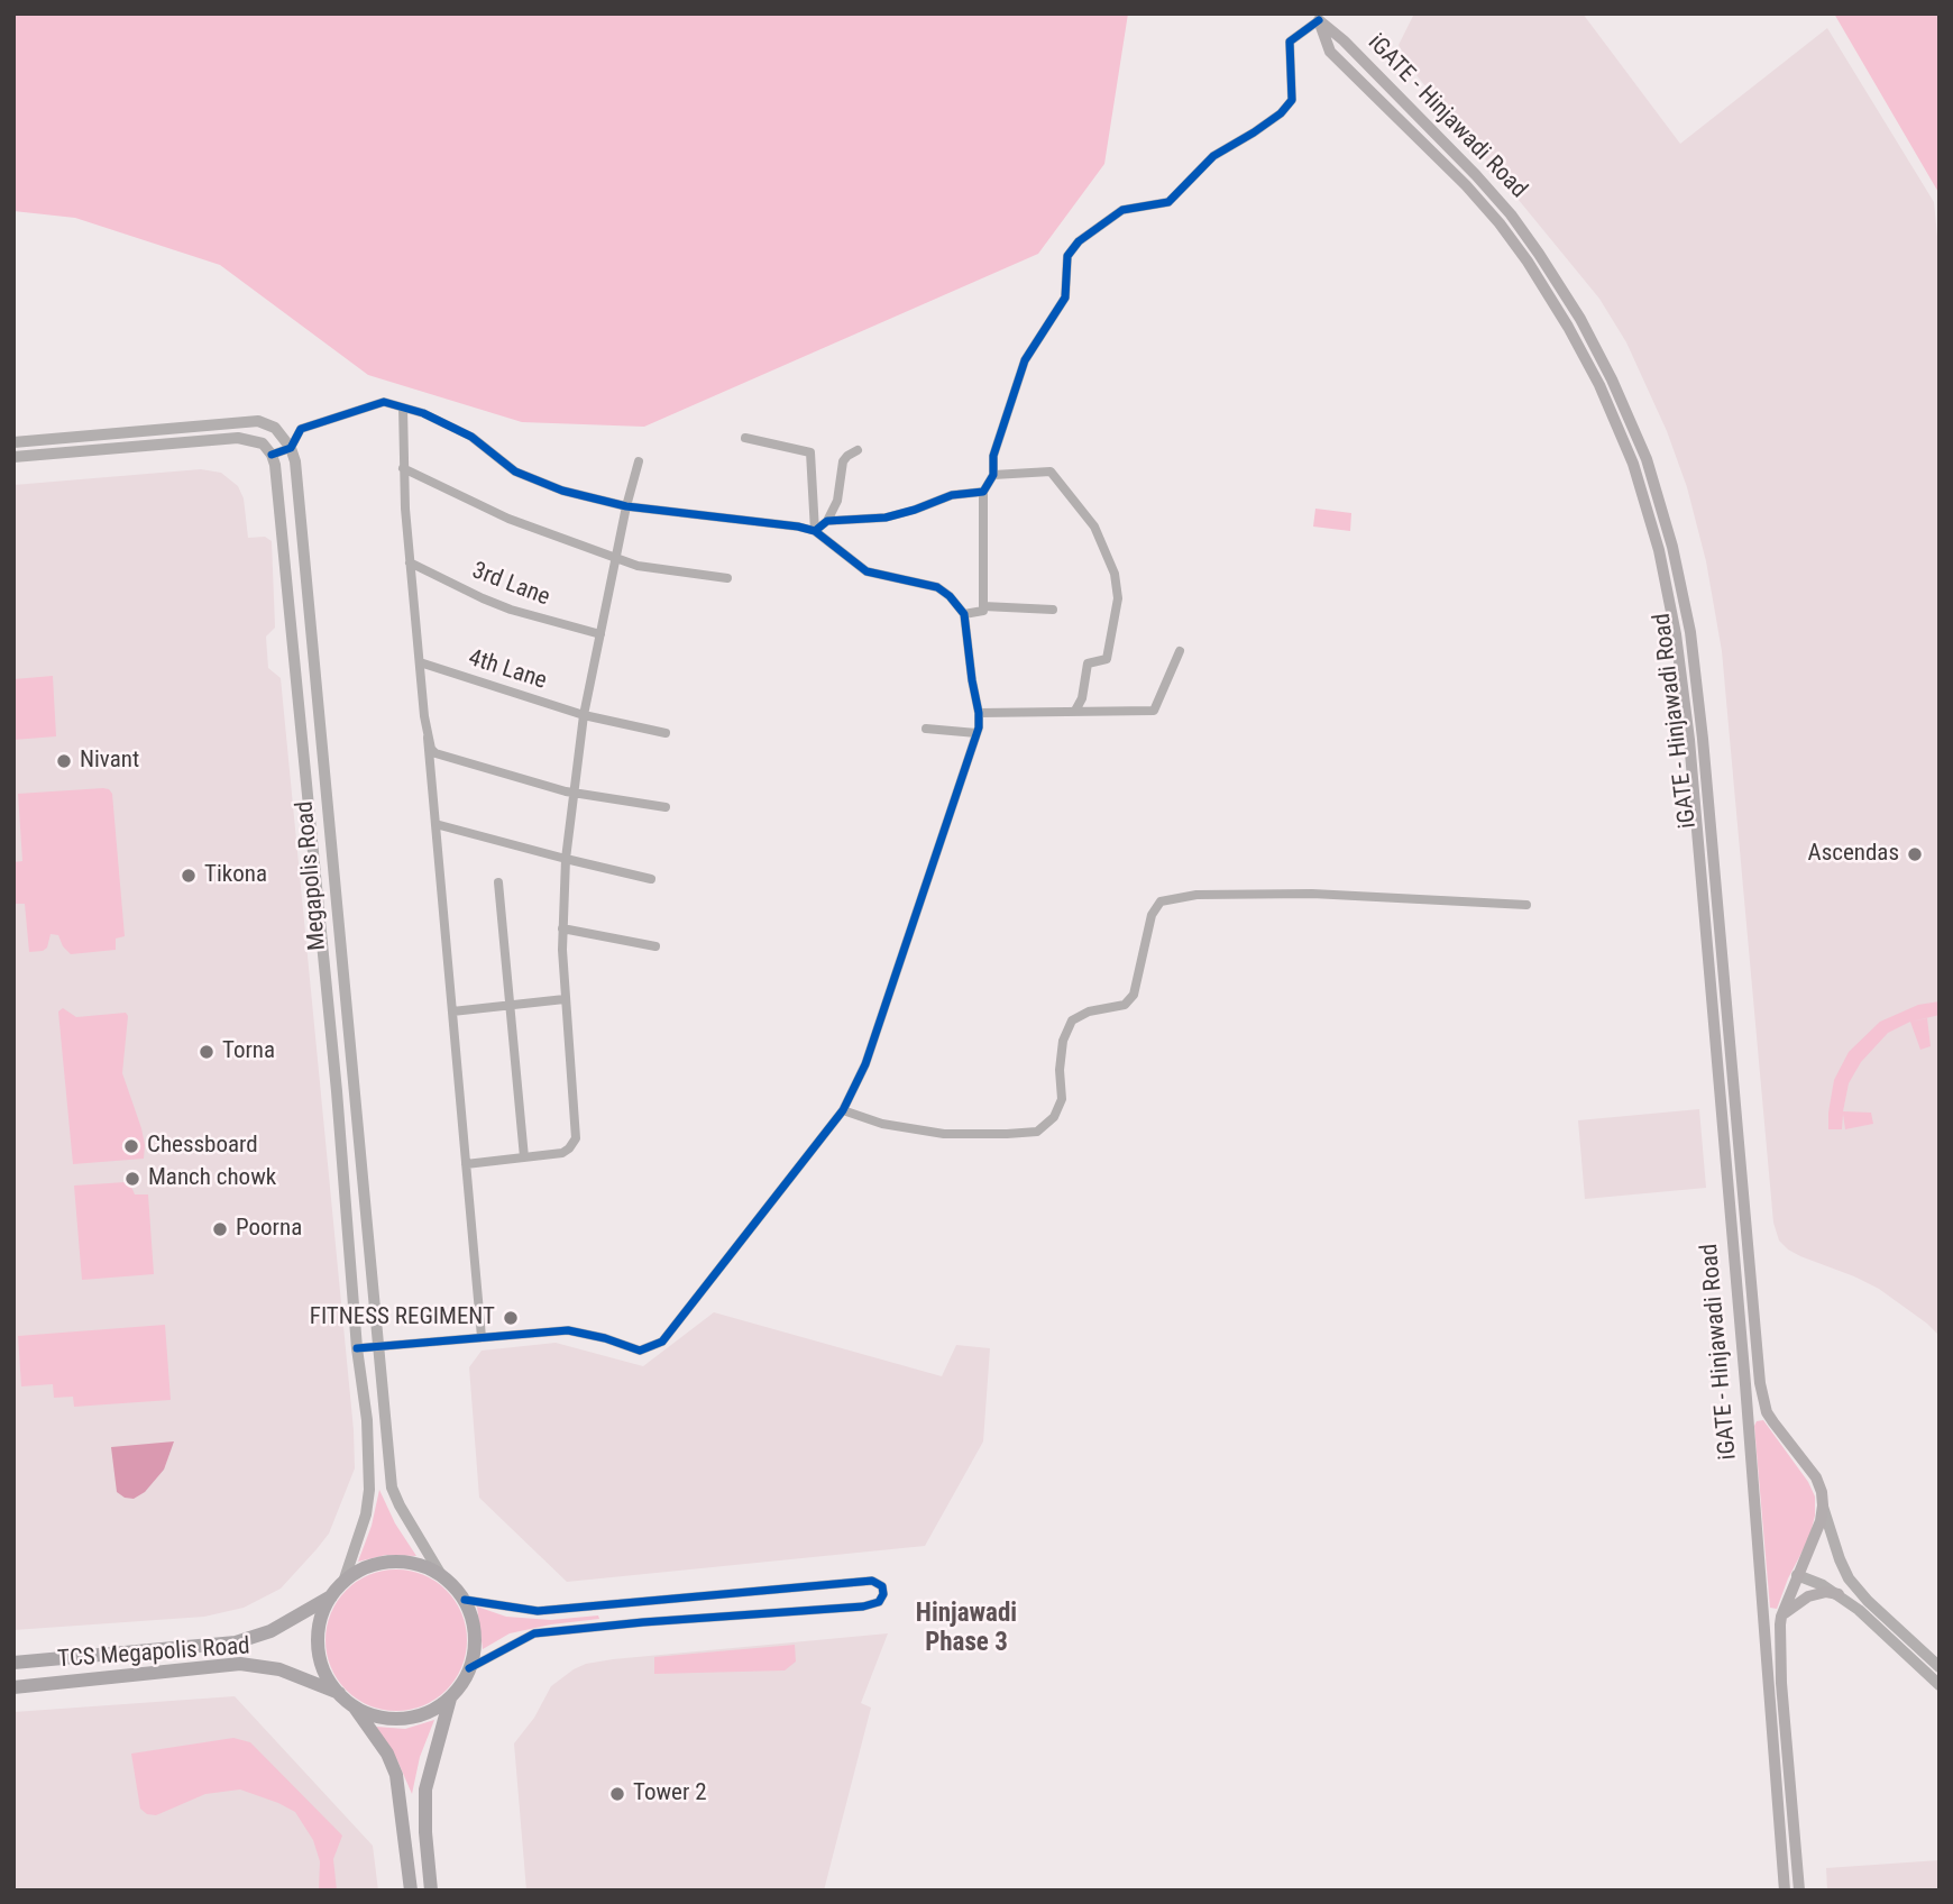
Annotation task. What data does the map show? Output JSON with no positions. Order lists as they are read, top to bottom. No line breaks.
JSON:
{"streets":{"main road":["iGATE - Hinjawadi Road","TCS Megapolis Road"],"street":["3rd Lane","4th Lane","Megapolis Road"]},"crossings":[["Megapolis Road","TCS Megapolis Road"]],"districts":["Hinjawadi Phase 3"],"places":["Nivant","Ascendas","Tikona","Torna","Chessboard","Manch chowk","Poorna","FITNESS REGIMENT","Tower 2"]}
